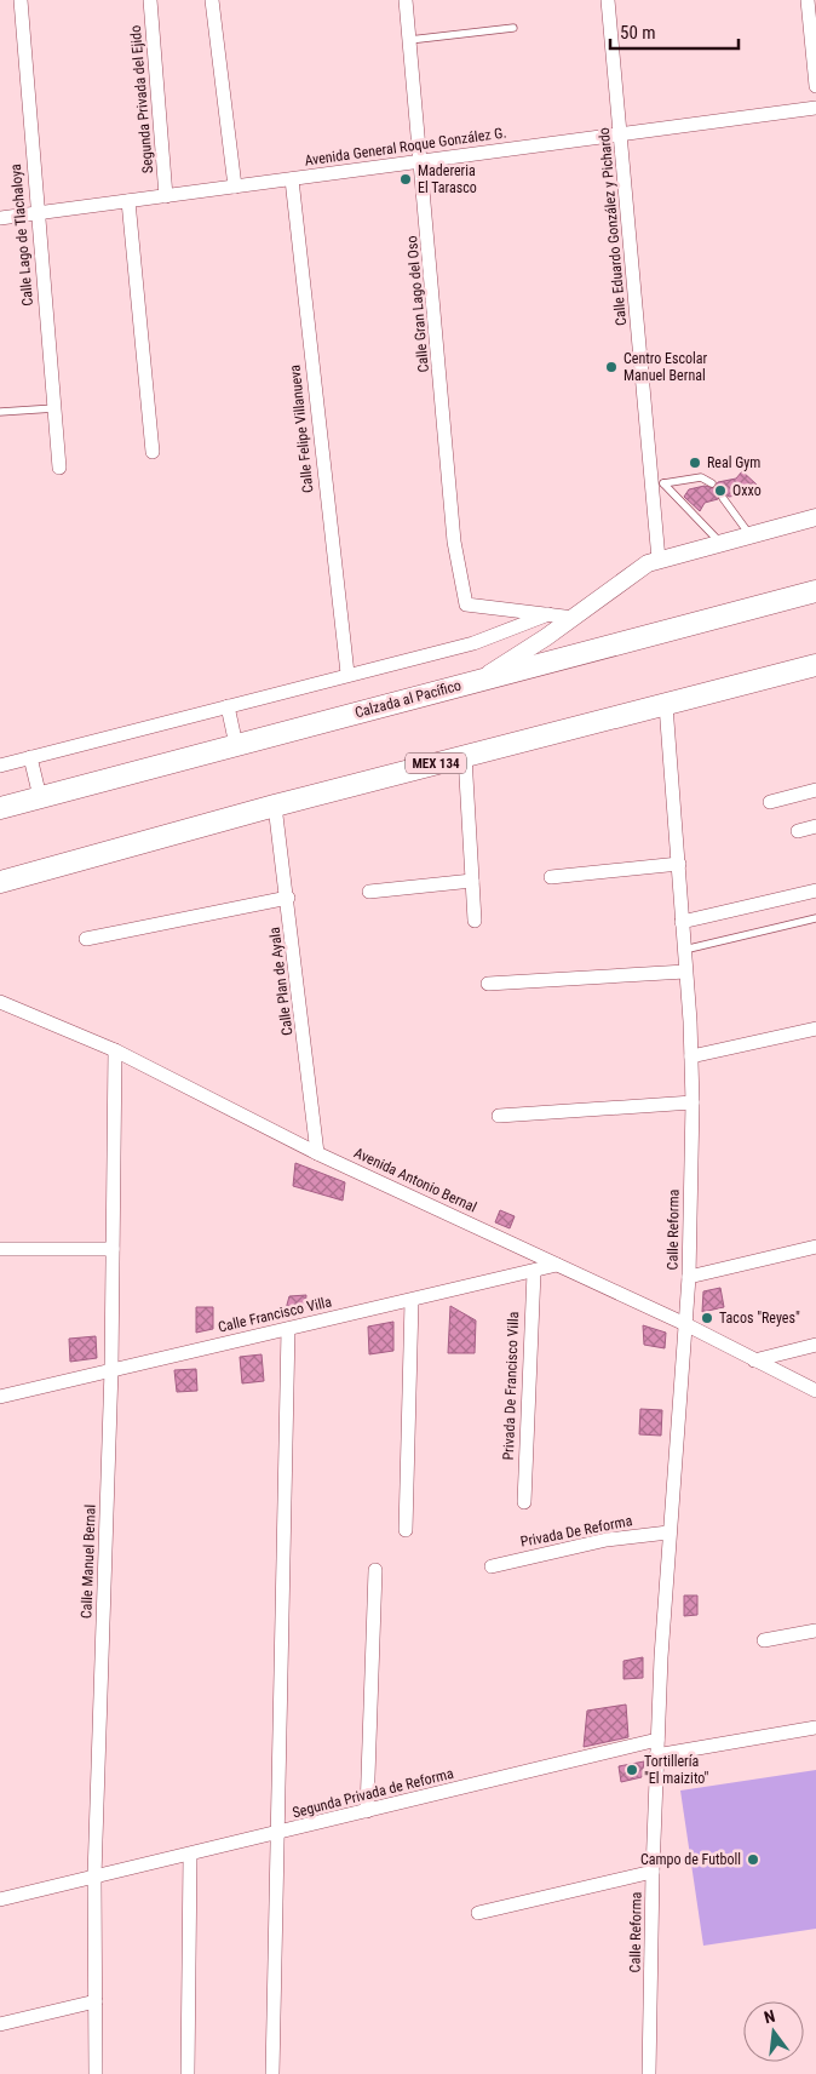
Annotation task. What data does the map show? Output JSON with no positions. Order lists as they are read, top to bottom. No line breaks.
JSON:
{"streets":{"main road":["Calzada al Pacífico","MEX 134"],"street":["Segunda Privada del Ejido","Avenida General Roque González G.","Calle Eduardo González y Pichardo","Calle Lago de Tlachaloya","Calle Gran Lago del Oso","Calle Felipe Villanueva","Calle Plan de Ayala","Avenida Antonio Bernal","Calle Reforma","Calle Francisco Villa","Privada De Francisco Villa","Privada De Reforma","Calle Manuel Bernal","Segunda Privada de Reforma"]},"crossings":[["Segunda Privada del Ejido","Avenida General Roque González G."],["Avenida General Roque González G.","Calle Eduardo González y Pichardo"],["Avenida General Roque González G.","Calle Lago de Tlachaloya"],["Avenida General Roque González G.","Calle Gran Lago del Oso"],["Avenida General Roque González G.","Calle Felipe Villanueva"],["MEX 134","Calle Plan de Ayala"],["MEX 134","Calle Reforma"],["Calle Plan de Ayala","Avenida Antonio Bernal"],["Avenida Antonio Bernal","Calle Reforma"],["Avenida Antonio Bernal","Calle Francisco Villa"],["Avenida Antonio Bernal","Calle Manuel Bernal"],["Calle Reforma","Privada De Reforma"],["Calle Reforma","Segunda Privada de Reforma"],["Calle Francisco Villa","Privada De Francisco Villa"],["Calle Francisco Villa","Calle Manuel Bernal"],["Calle Manuel Bernal","Segunda Privada de Reforma"]],"places":["Madereria El Tarasco","Centro Escolar Manuel Bernal","Real Gym","Oxxo","Tacos \"Reyes\"","Tortillería \"El maizito\"","Campo de Futboll"],"scale_bar":"50 m","north":"top"}
